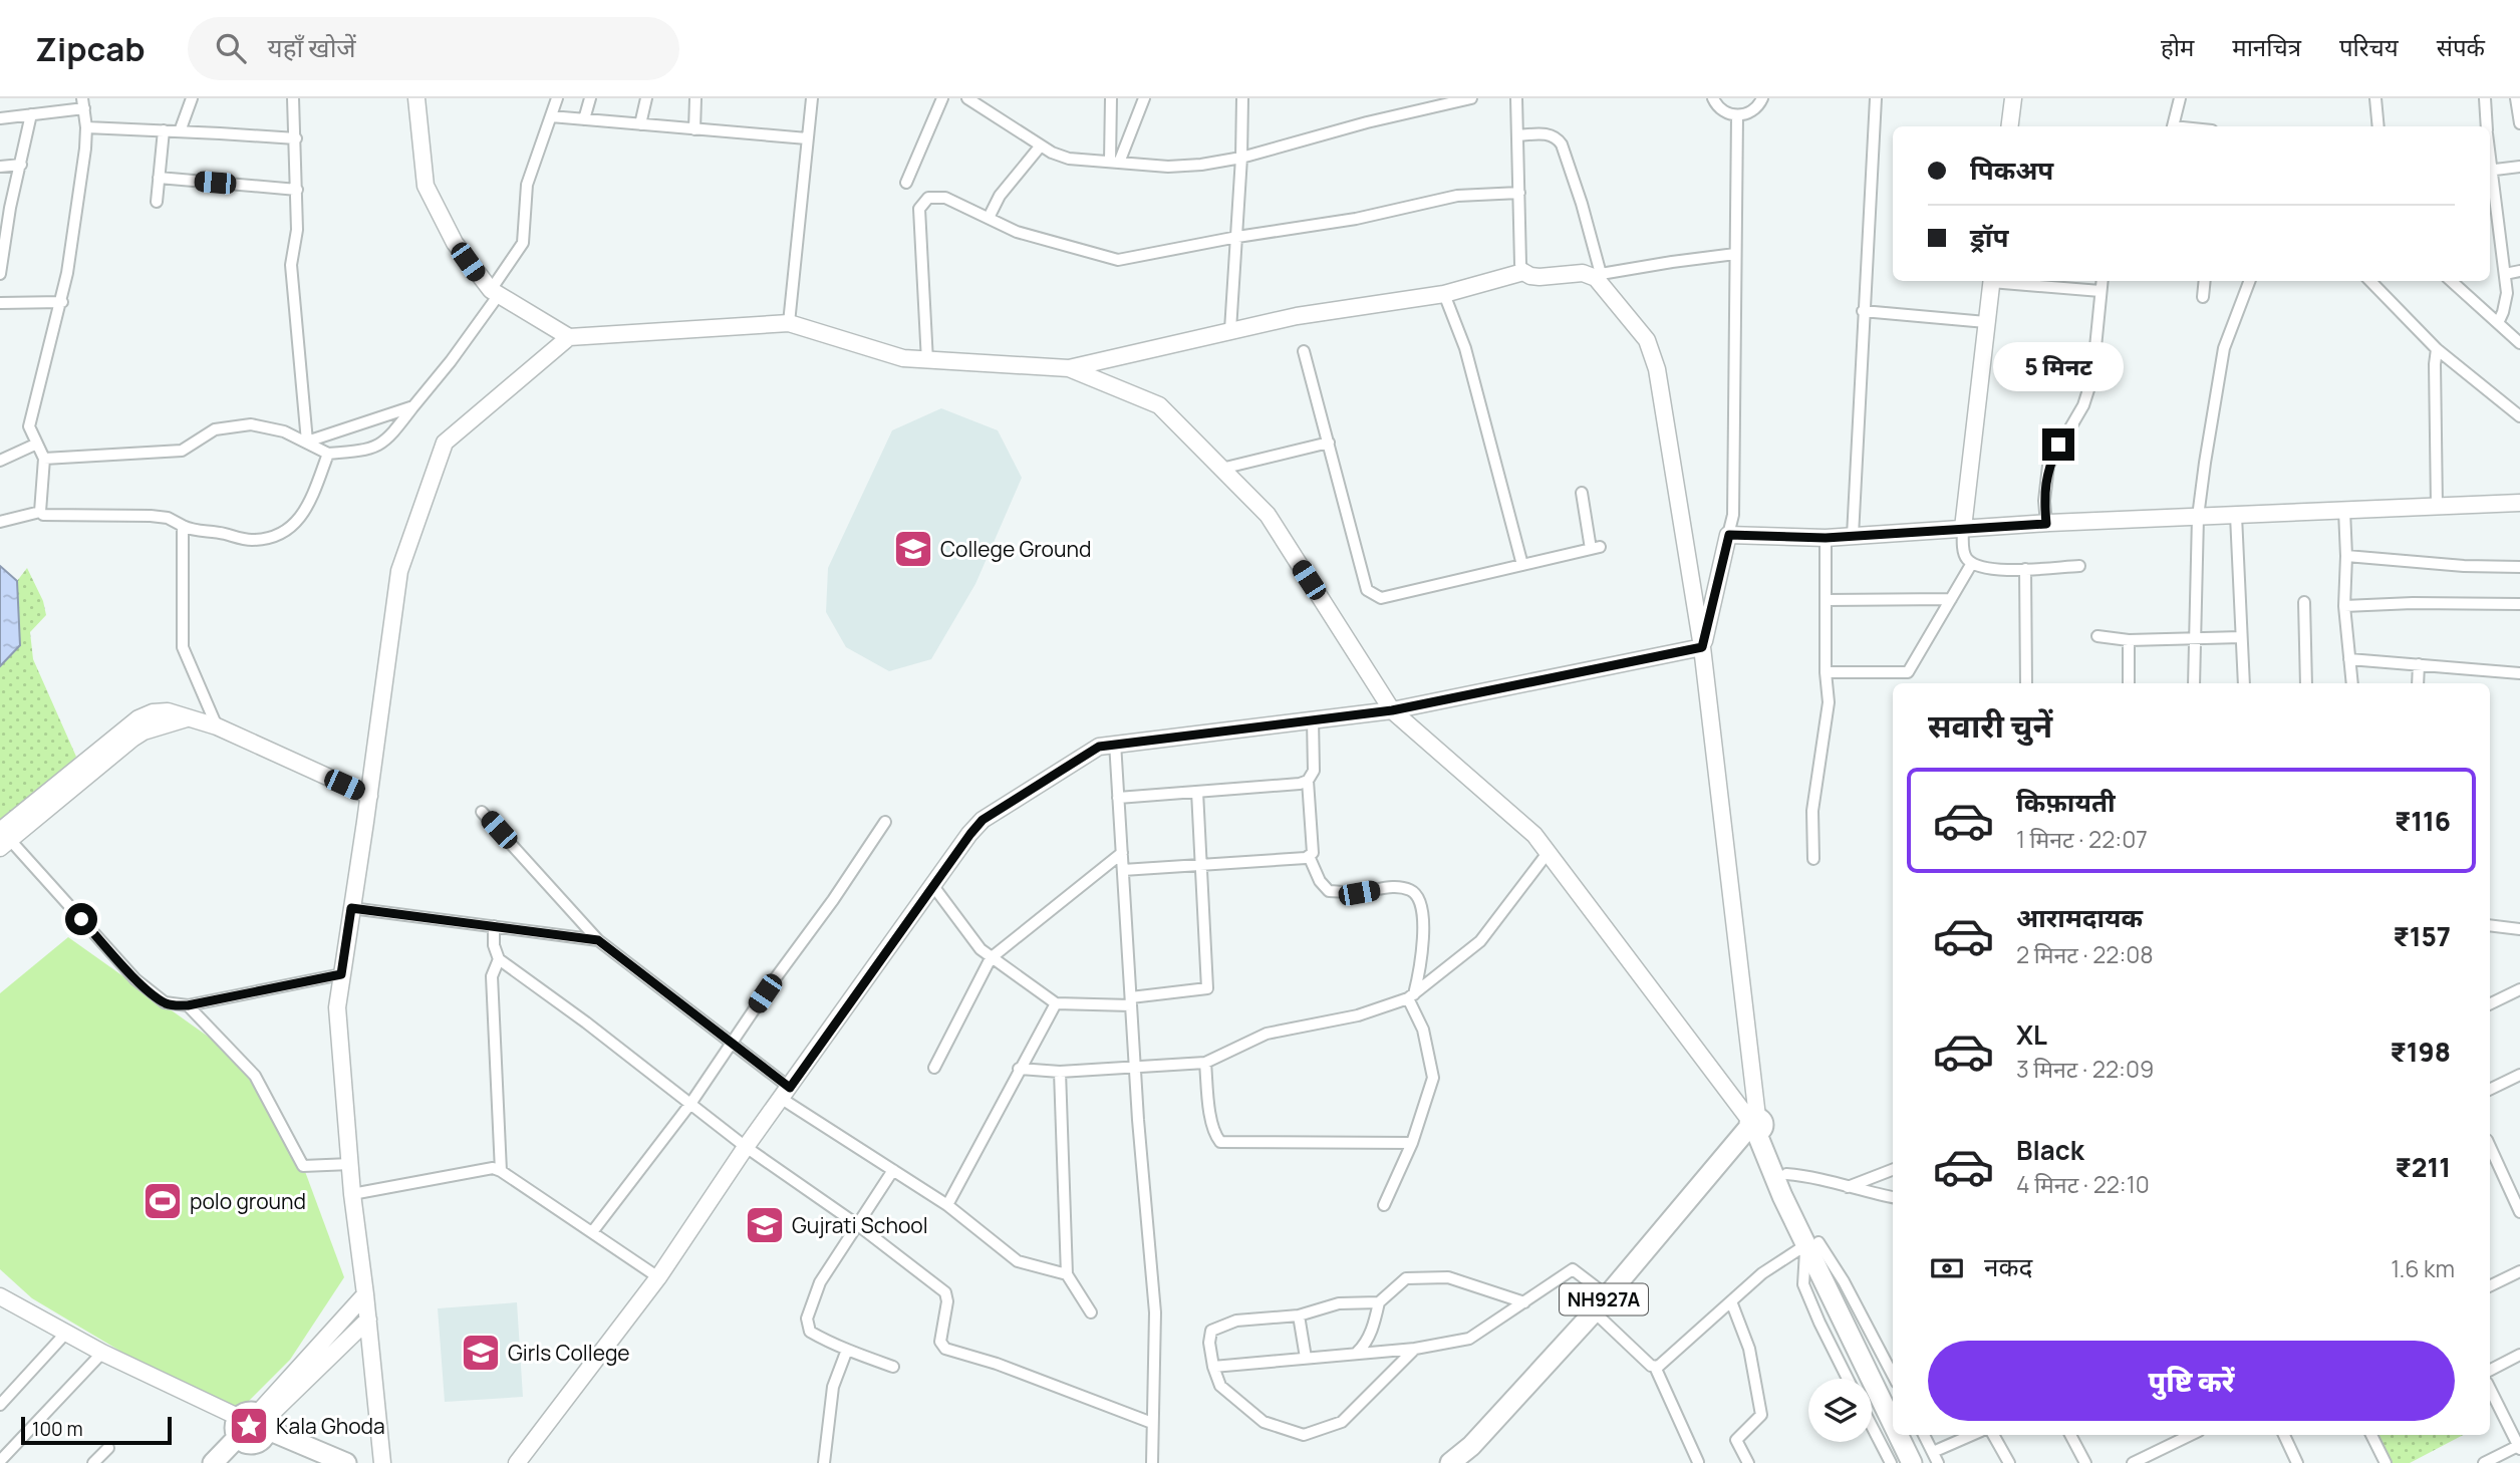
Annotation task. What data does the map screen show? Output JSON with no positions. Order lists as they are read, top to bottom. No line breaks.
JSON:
{"streets":{"highway":["NH927A"]},"places":{"school or university":["College Ground","Gujrati School","Girls College"],"sports":["polo ground"],"place":["Kala Ghoda"]},"scale_bar":"100 m","page":{"header":"Zipcab","search":"यहाँ खोजें","nav":["होम","मानचित्र","परिचय","संपर्क"],"banner":["पिकअप","ड्रॉप"],"bubble":"5 मिनट","heading":"सवारी चुनें","list":[{"name":"किफ़ायती","note":"1 मिनट · 22:07","value":"₹116"},{"name":"आरामदायक","note":"2 मिनट · 22:08","value":"₹157"},{"name":"XL","note":"3 मिनट · 22:09","value":"₹198"},{"name":"Black","note":"4 मिनट · 22:10","value":"₹211"}],"pay":["नकद","1.6 km"],"buttons":"पुष्टि करें","scale":"100 m"}}
